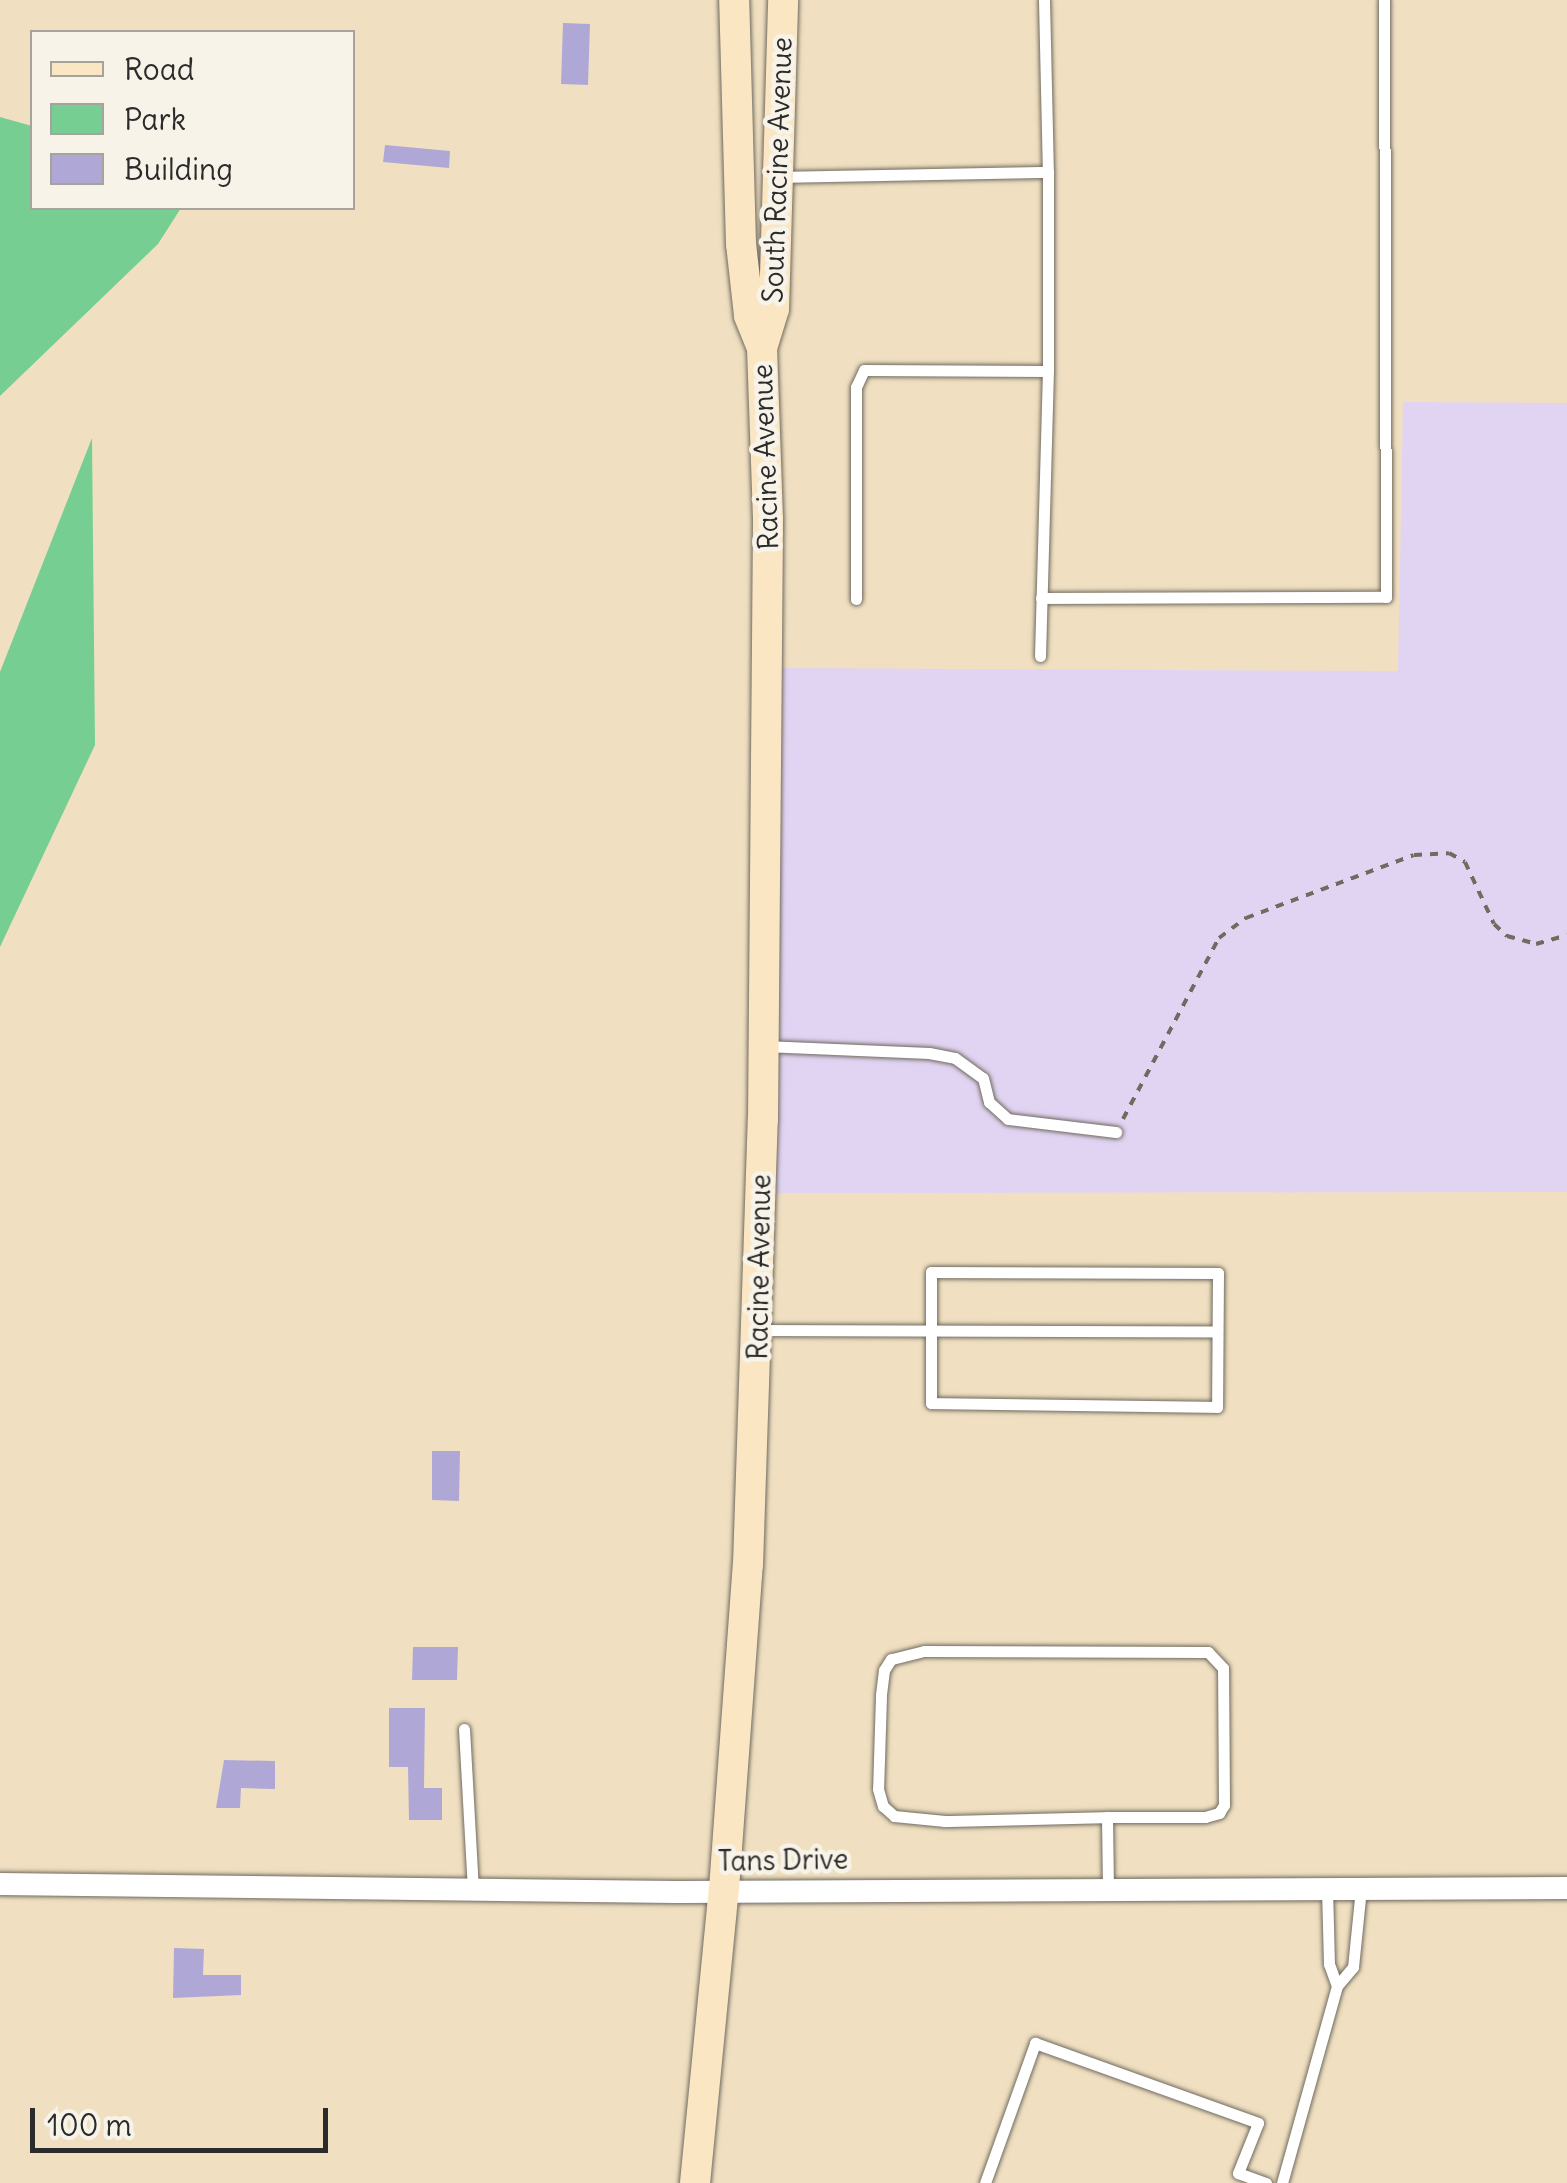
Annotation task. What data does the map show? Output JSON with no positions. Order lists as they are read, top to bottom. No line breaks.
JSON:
{"streets":{"main road":["South Racine Avenue","Racine Avenue"],"street":["Tans Drive"]},"crossings":[["South Racine Avenue","Racine Avenue"],["Racine Avenue","Tans Drive"]],"legend":["Road","Park","Building"],"scale_bar":"100 m"}
